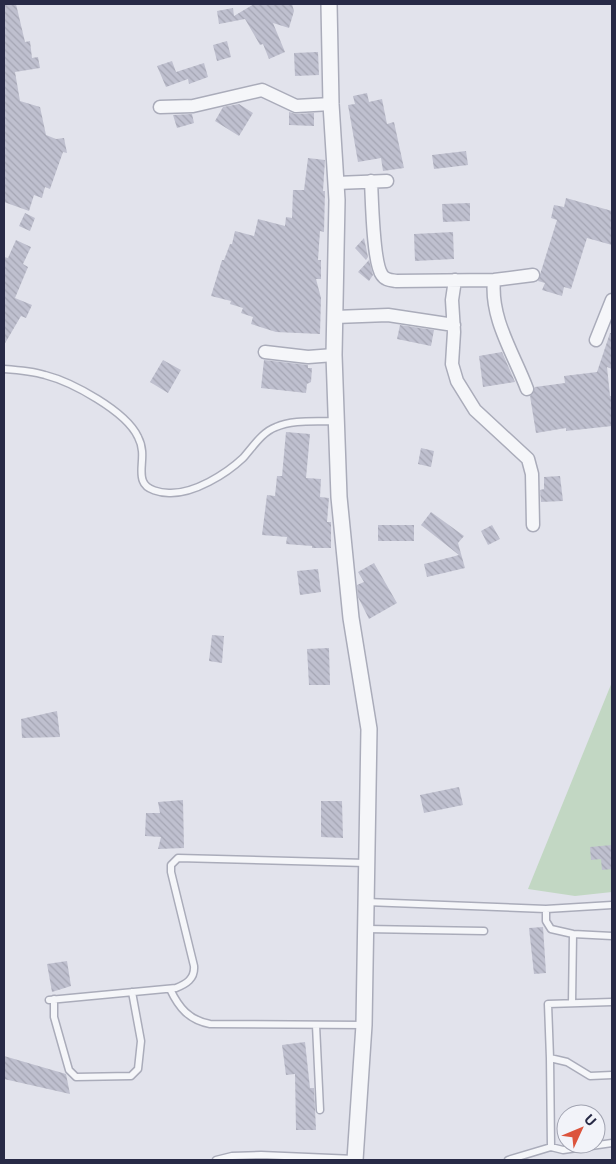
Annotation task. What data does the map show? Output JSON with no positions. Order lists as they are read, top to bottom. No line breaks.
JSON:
{"north":"top right"}
